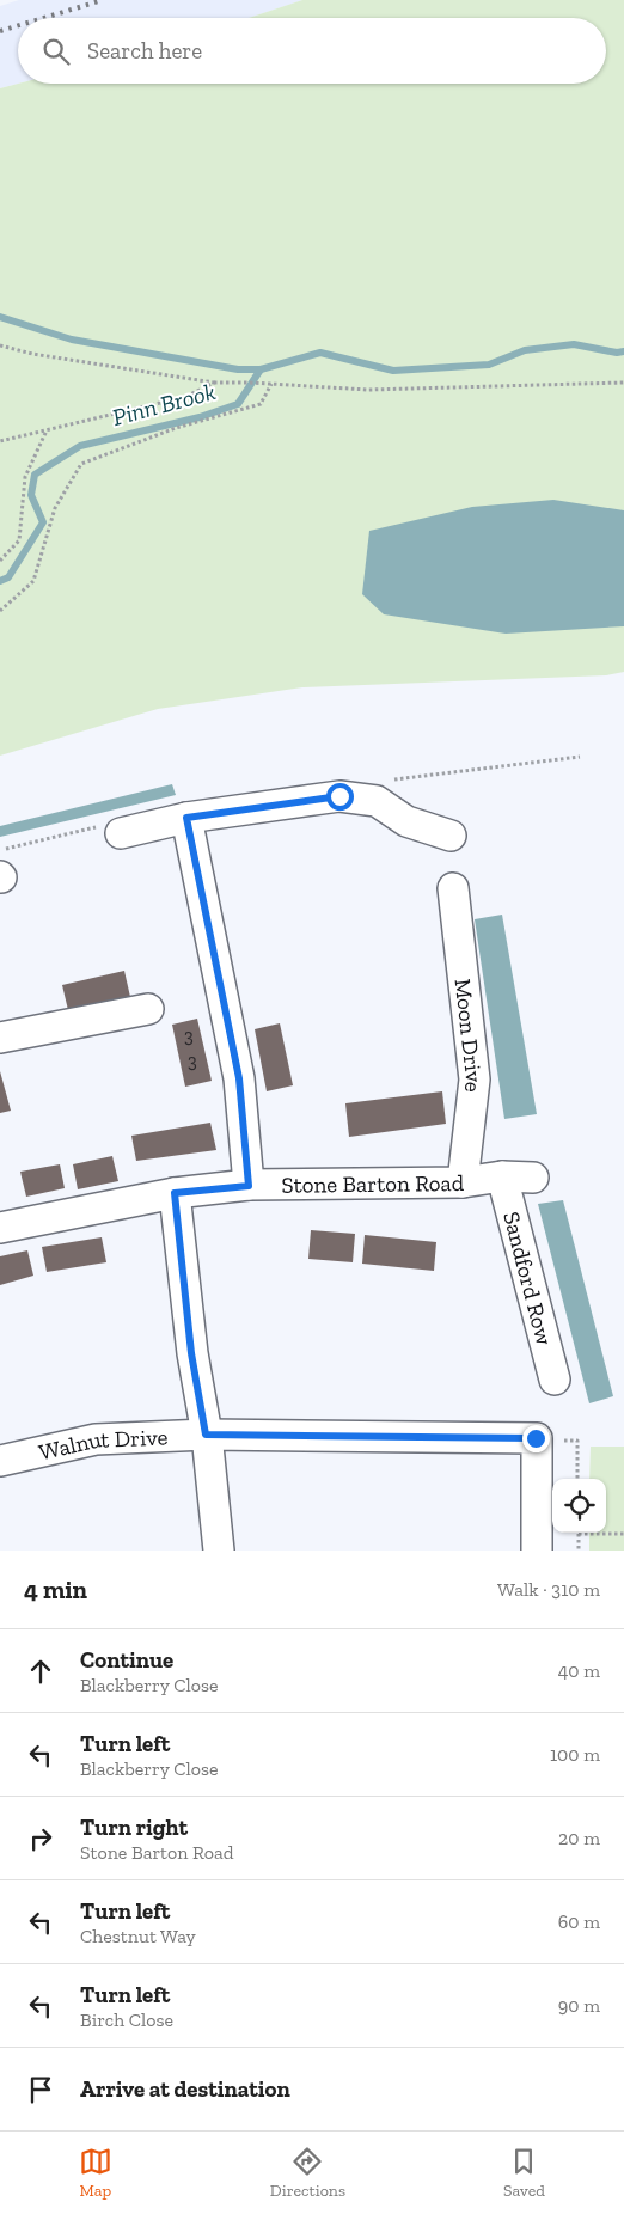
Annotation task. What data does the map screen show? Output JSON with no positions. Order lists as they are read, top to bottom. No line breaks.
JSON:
{"streets":{"street":["Moon Drive","Stone Barton Road","Sandford Row","Walnut Drive"]},"crossings":[["Moon Drive","Stone Barton Road"],["Stone Barton Road","Sandford Row"]],"water":["Pinn Brook"],"house_numbers":["3","3"],"page":{"search":"Search here","heading":["4 min","Walk · 310 m"],"list":[["Continue","Blackberry Close","40 m"],["Turn left","Blackberry Close","100 m"],["Turn right","Stone Barton Road","20 m"],["Turn left","Chestnut Way","60 m"],["Turn left","Birch Close","90 m"],"Arrive at destination"],"nav":["Map","Directions","Saved"]}}
